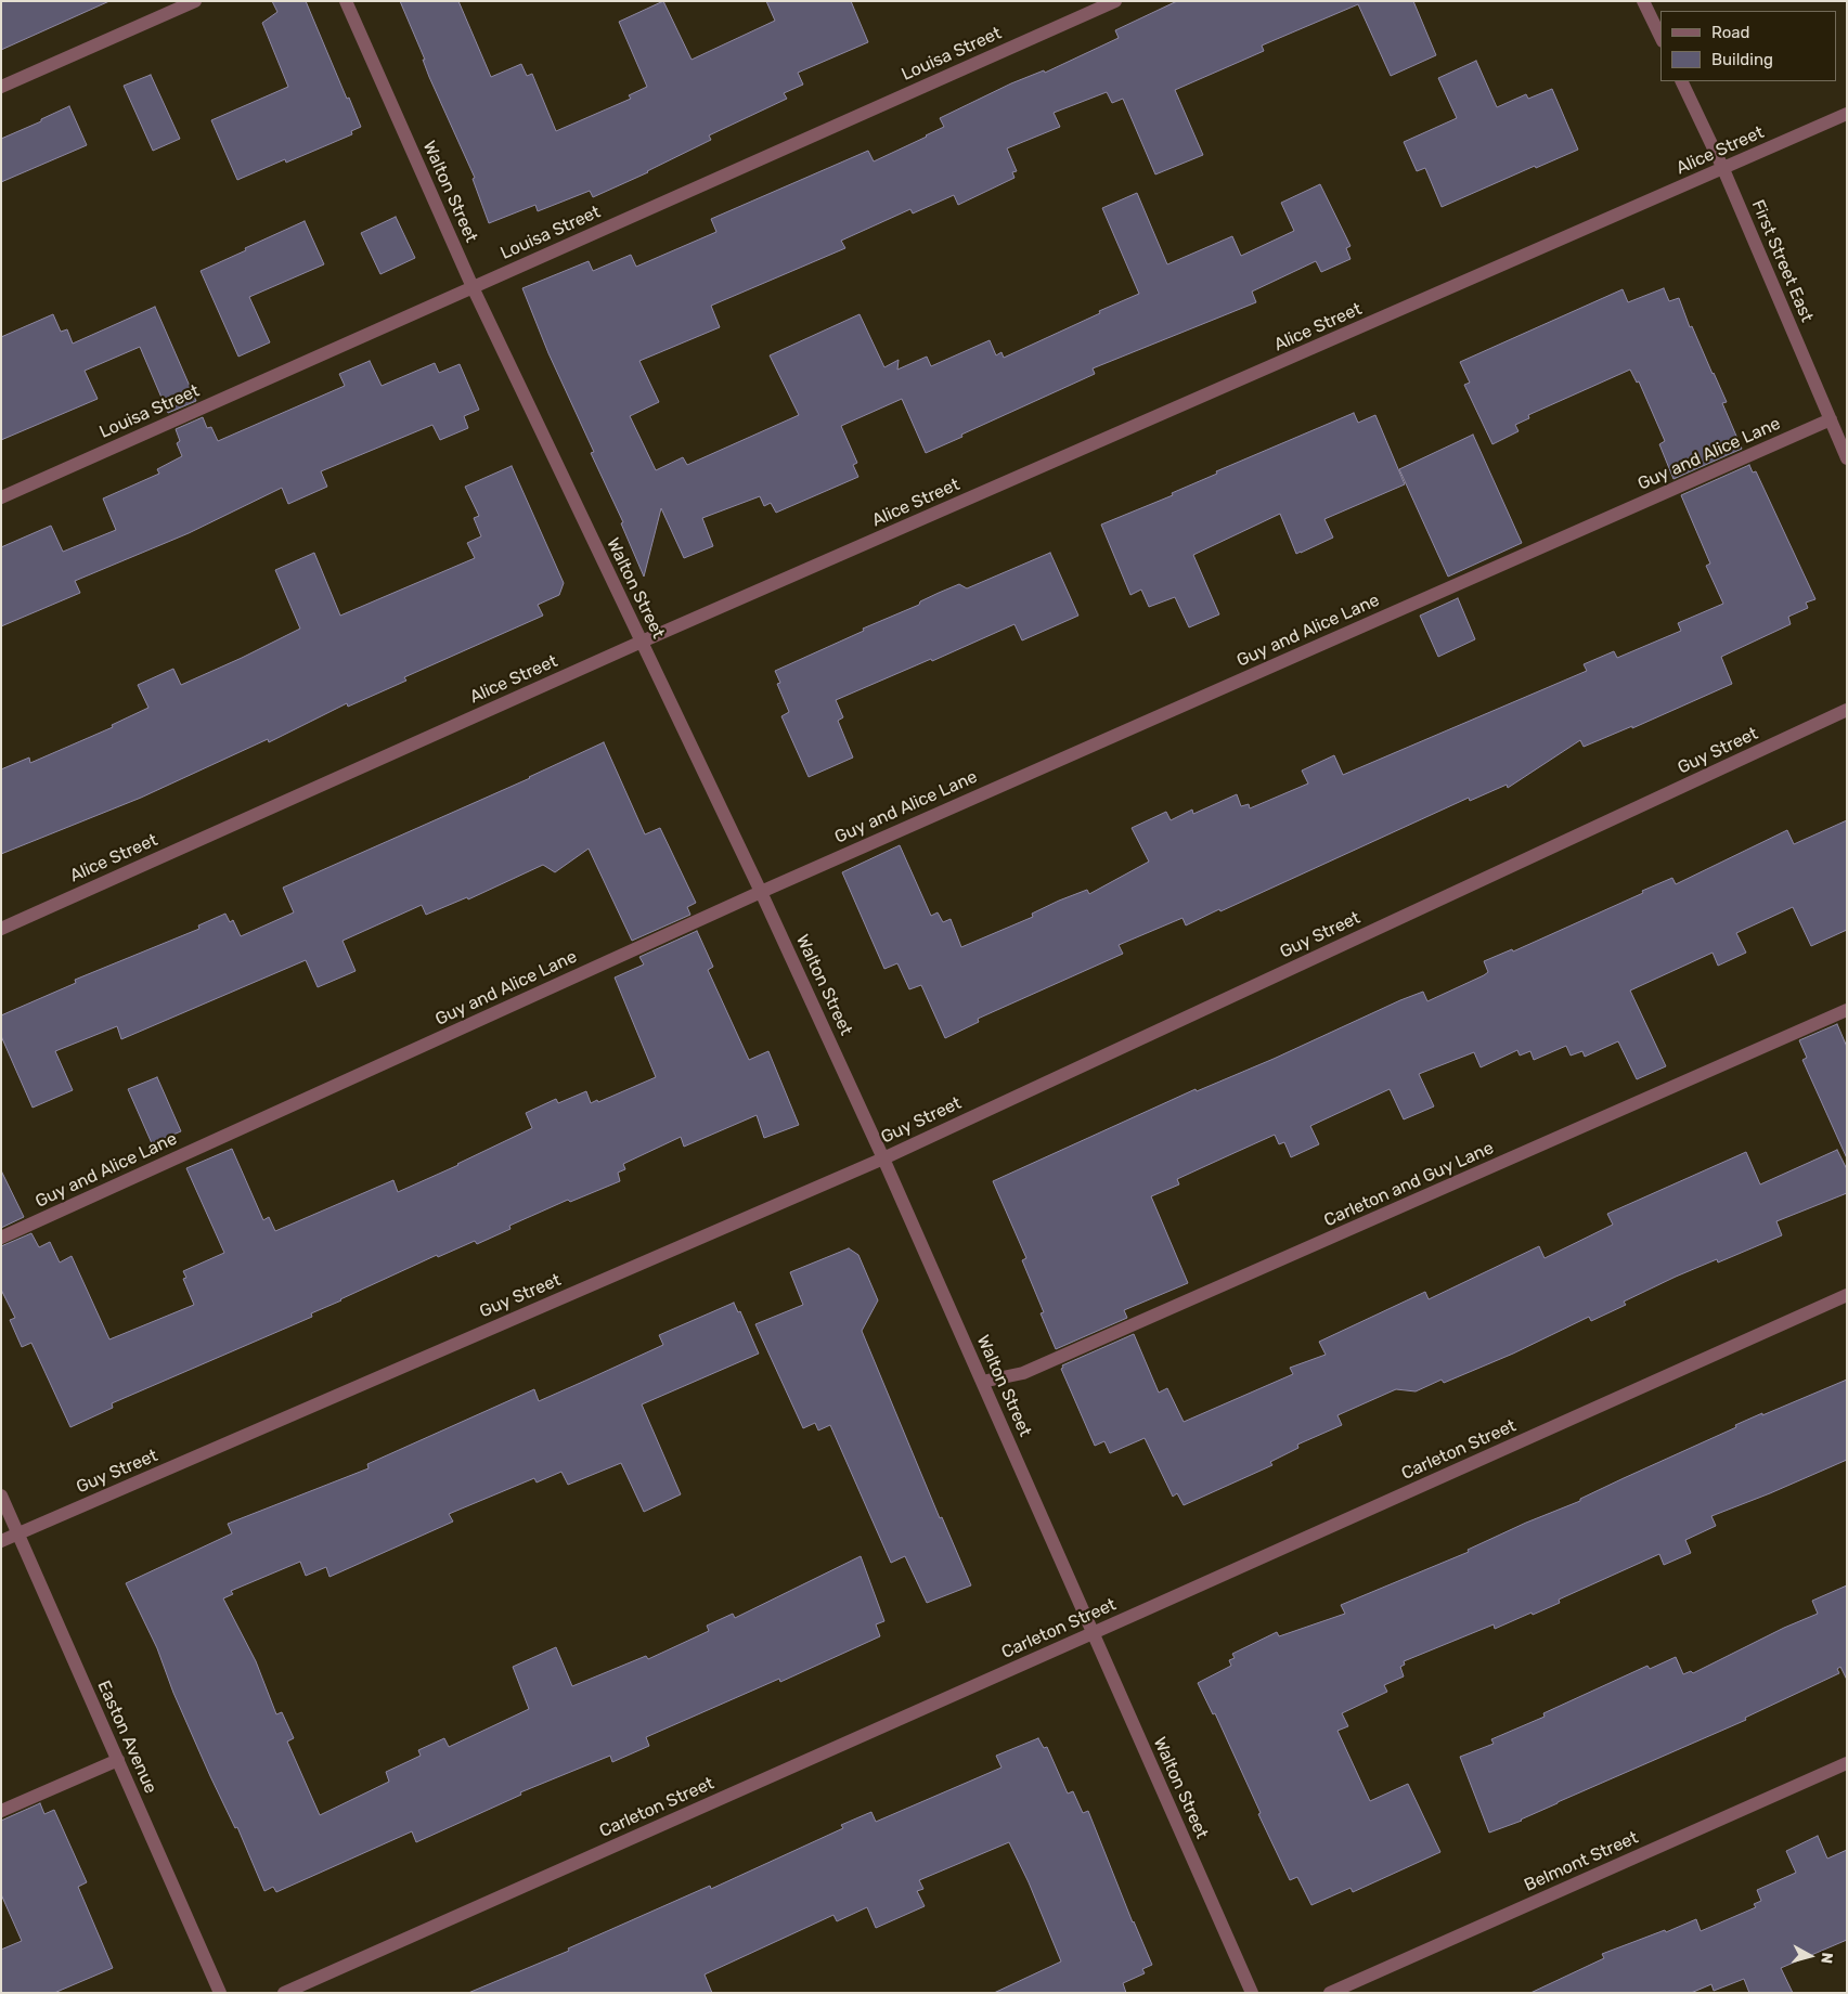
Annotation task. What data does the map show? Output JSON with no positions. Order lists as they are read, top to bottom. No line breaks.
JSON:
{"streets":{"street":["Louisa Street","Alice Street","Walton Street","First Street East","Guy and Alice Lane","Guy Street","Carleton and Guy Lane","Carleton Street","Easton Avenue","Belmont Street"]},"crossings":[["Louisa Street","Walton Street"],["Alice Street","Walton Street"],["Alice Street","First Street East"],["Walton Street","Guy and Alice Lane"],["Walton Street","Guy Street"],["Walton Street","Carleton and Guy Lane"],["Walton Street","Carleton Street"],["First Street East","Guy and Alice Lane"],["Guy Street","Easton Avenue"]],"legend":["Road","Building"],"north":"right"}
